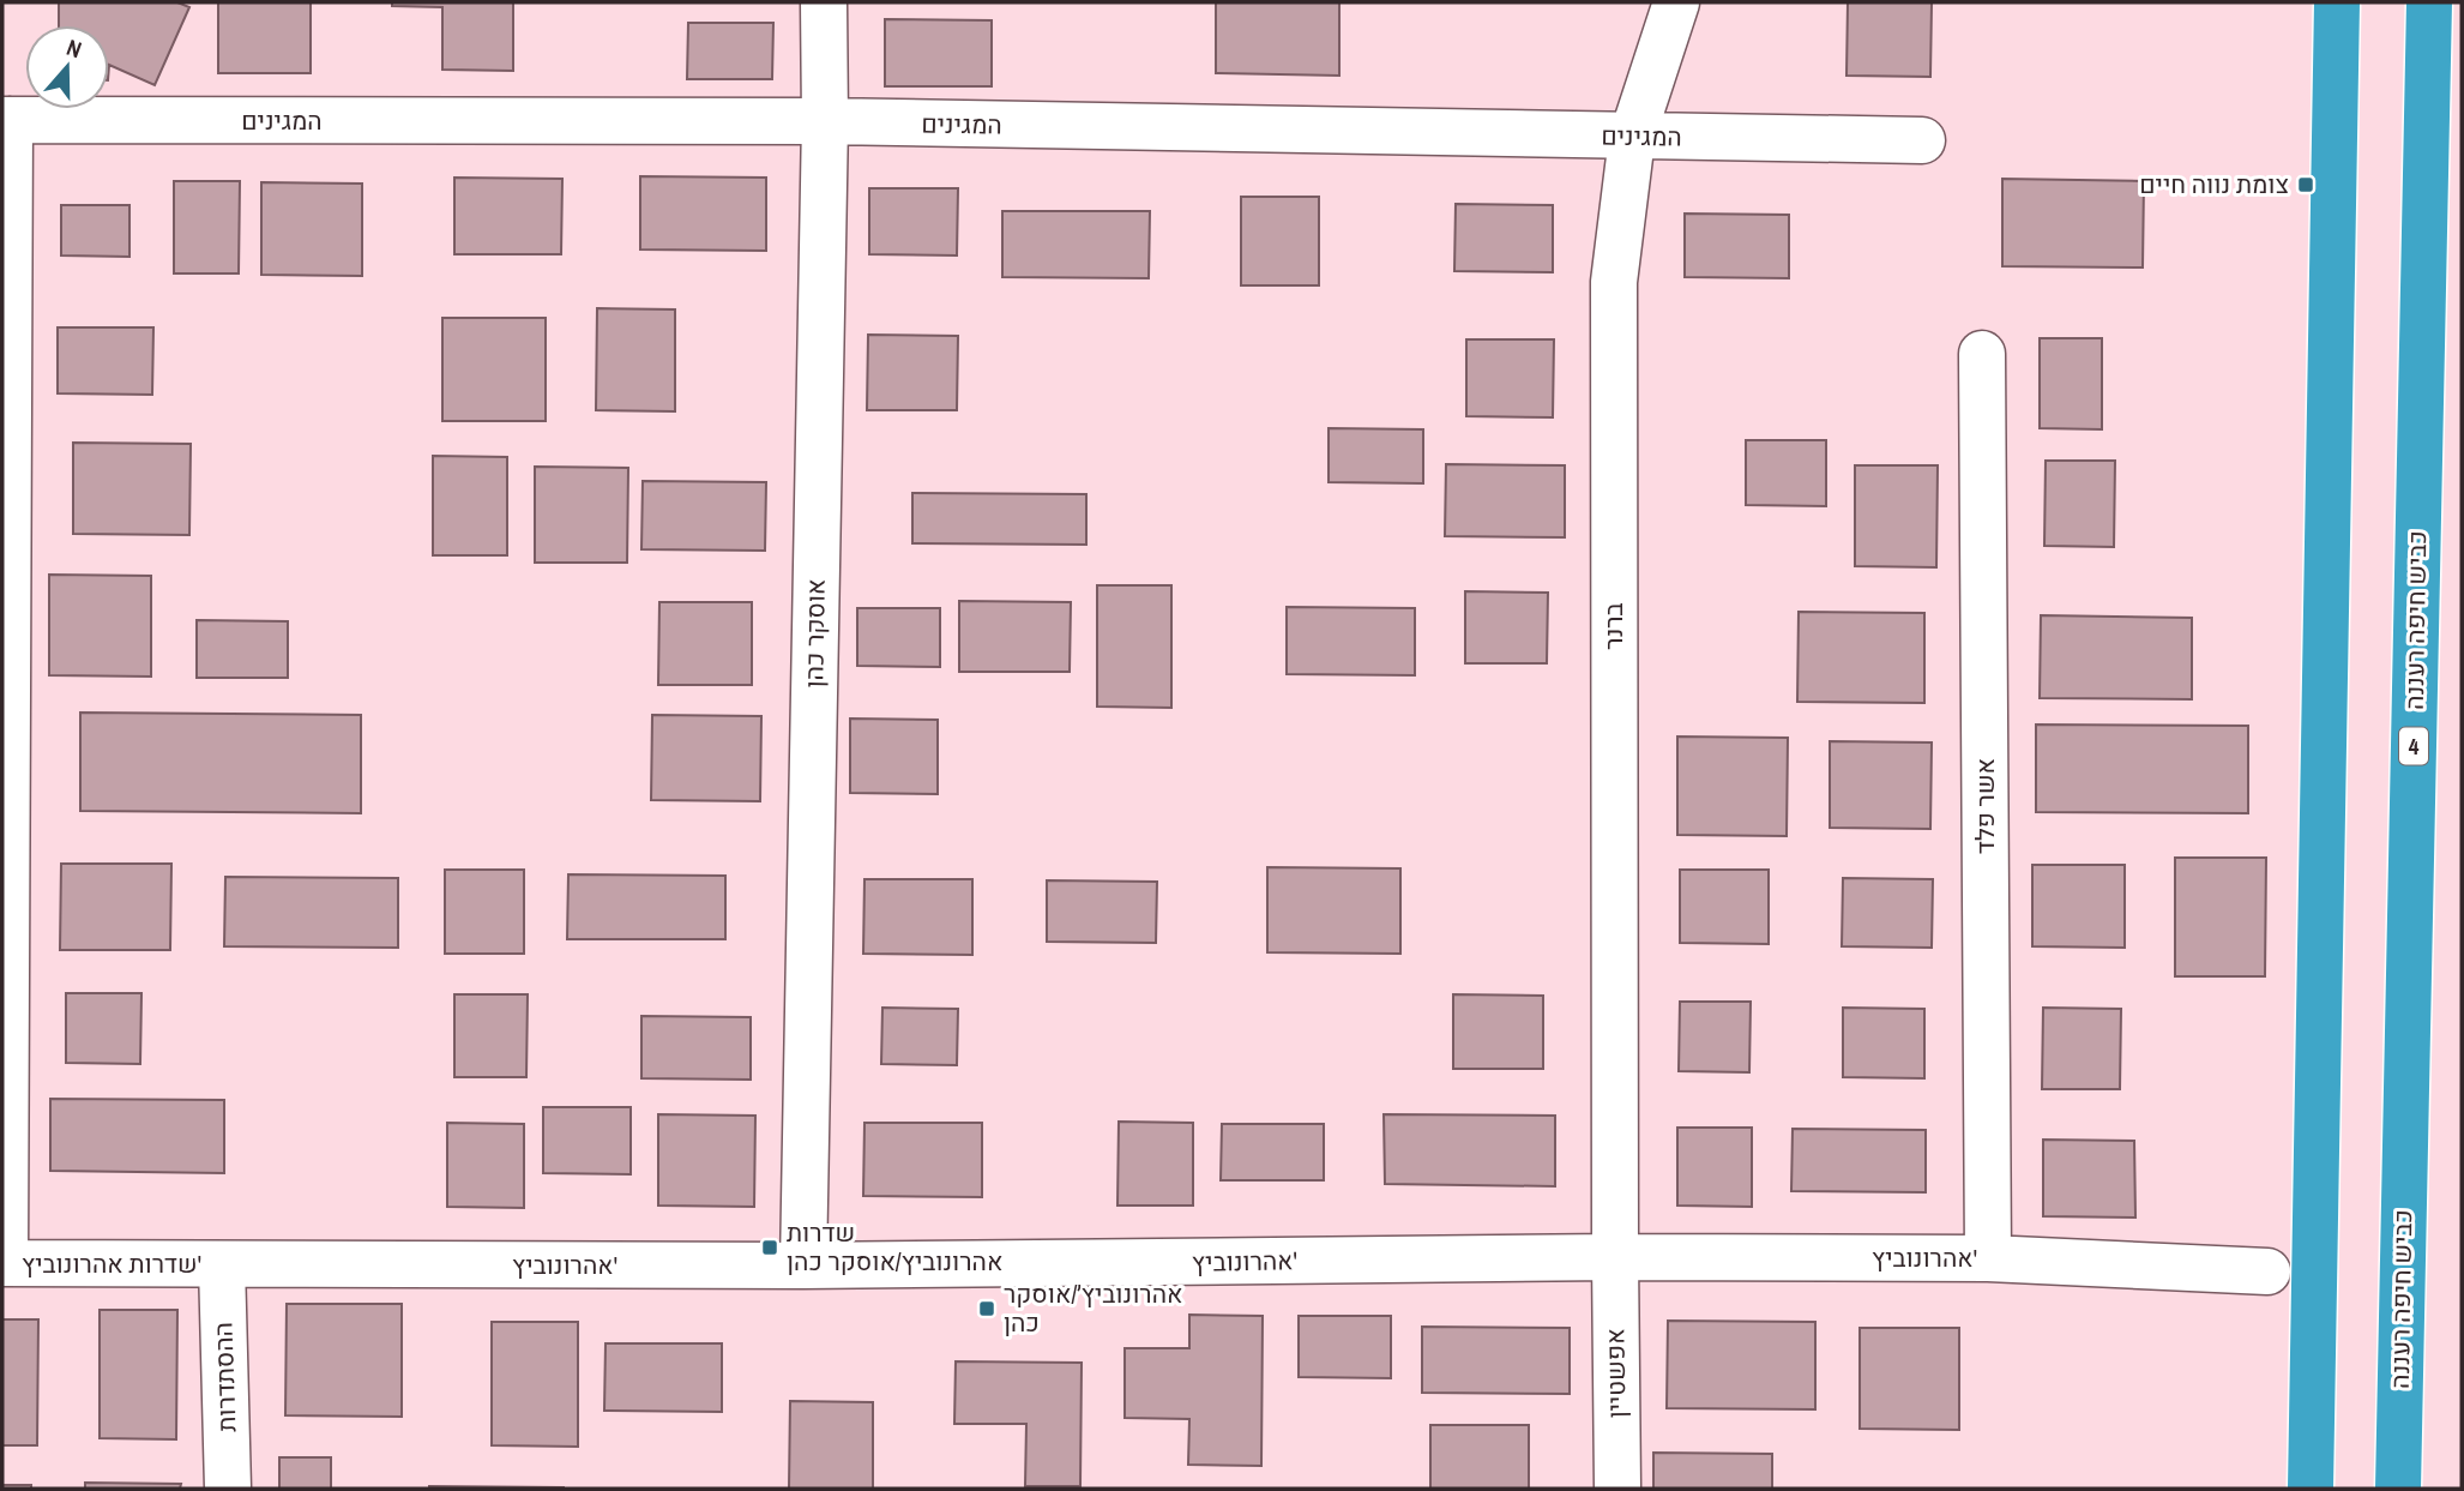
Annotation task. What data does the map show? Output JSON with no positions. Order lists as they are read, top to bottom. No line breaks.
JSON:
{"streets":{"highway":["כביש חיפה רעננה","4"],"street":["המגינים","ברנר","אוסקר כהן","אשר פלד","אהרונוביץ'","שדרות אהרונוביץ'","אפשטיין","ההסתדרות"]},"crossings":[["המגינים","ברנר"],["המגינים","אוסקר כהן"],["ברנר","אהרונוביץ'"],["ברנר","אפשטיין"],["אוסקר כהן","אהרונוביץ'"],["אשר פלד","אהרונוביץ'"],["אהרונוביץ'","שדרות אהרונוביץ'"],["אהרונוביץ'","אפשטיין"],["אהרונוביץ'","ההסתדרות"],["שדרות אהרונוביץ'","ההסתדרות"]],"places":{"transit":["צומת נווה חיים","שדרות אהרונוביץ/אוסקר כהן","אהרונוביץ׳/אוסקר כהן"]},"north":"top"}
